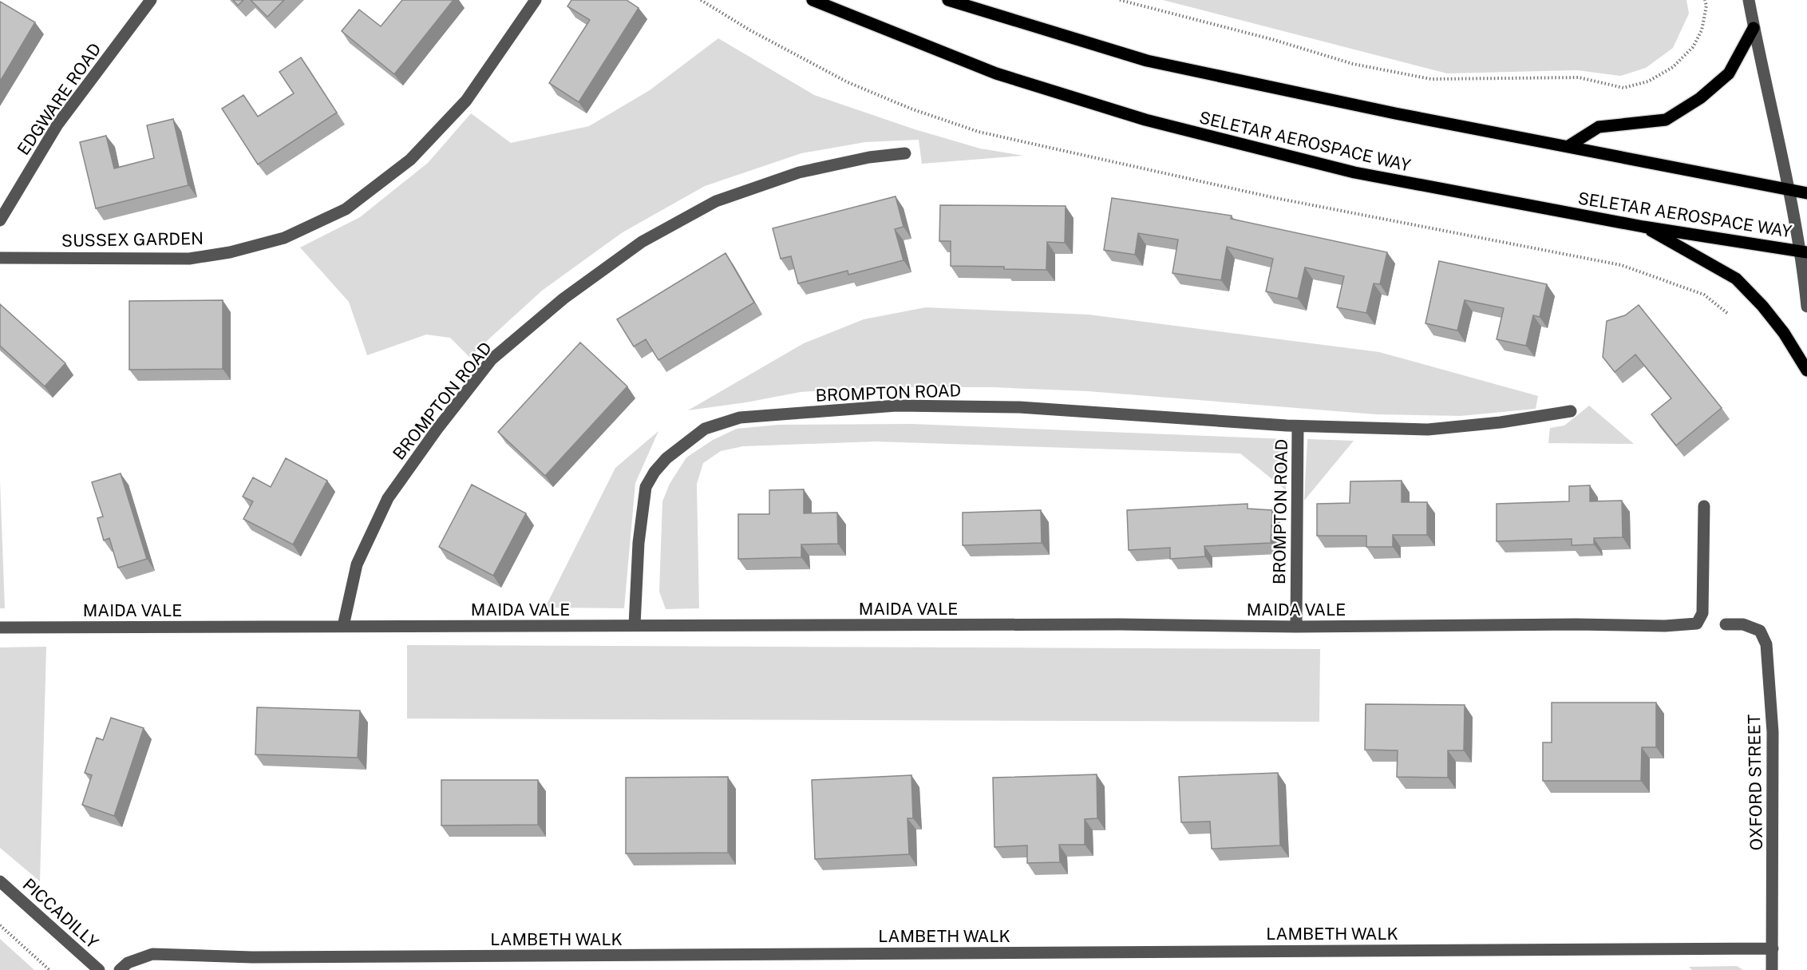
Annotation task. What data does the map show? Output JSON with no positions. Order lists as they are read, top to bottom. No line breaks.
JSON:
{"streets":{"main road":["SELETAR AEROSPACE WAY"],"street":["EDGWARE ROAD","SUSSEX GARDEN","BROMPTON ROAD","MAIDA VALE","OXFORD STREET","PICCADILLY","LAMBETH WALK"]},"crossings":[["BROMPTON ROAD","MAIDA VALE"],["OXFORD STREET","LAMBETH WALK"]]}
